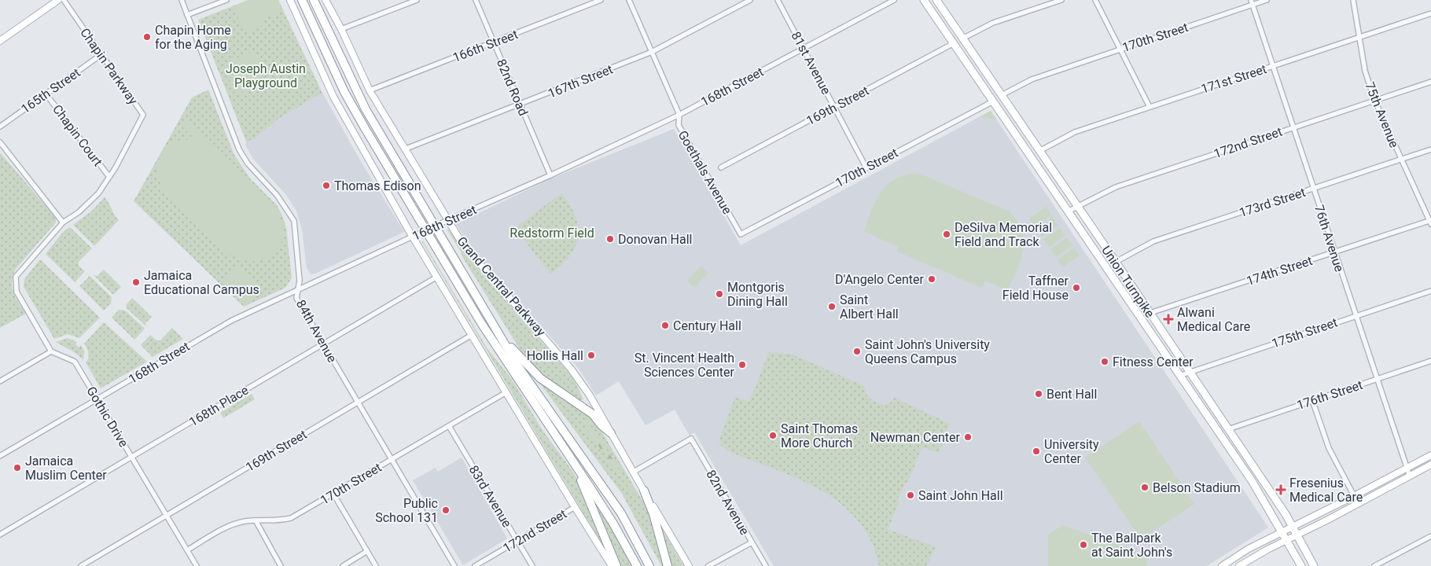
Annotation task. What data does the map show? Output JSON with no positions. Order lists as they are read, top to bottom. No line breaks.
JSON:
{"streets":{"highway":["Grand Central Parkway"],"main road":["Union Turnpike"],"street":["170th Street","166th Street","81st Avenue","Chapin Parkway","171st Street","167th Street","168th Street","82nd Road","165th Street","169th Street","75th Avenue","Chapin Court","172nd Street","Goethals Avenue","173rd Street","76th Avenue","174th Street","84th Avenue","175th Street","176th Street","168th Place","Gothic Drive","83rd Avenue","82nd Avenue"]},"crossings":[["170th Street","81st Avenue"],["170th Street","Goethals Avenue"],["170th Street","76th Avenue"],["170th Street","Union Turnpike"],["170th Street","84th Avenue"],["170th Street","Gothic Drive"],["170th Street","83rd Avenue"],["166th Street","82nd Road"],["166th Street","Grand Central Parkway"],["81st Avenue","168th Street"],["81st Avenue","169th Street"],["Chapin Parkway","165th Street"],["Chapin Parkway","Chapin Court"],["Chapin Parkway","Gothic Drive"],["171st Street","75th Avenue"],["171st Street","76th Avenue"],["171st Street","Union Turnpike"],["167th Street","82nd Road"],["167th Street","Goethals Avenue"],["167th Street","Grand Central Parkway"],["168th Street","82nd Road"],["168th Street","Goethals Avenue"],["168th Street","Grand Central Parkway"],["168th Street","84th Avenue"],["168th Street","Gothic Drive"],["165th Street","Chapin Court"],["169th Street","Union Turnpike"],["169th Street","84th Avenue"],["169th Street","Gothic Drive"],["75th Avenue","172nd Street"],["75th Avenue","173rd Street"],["75th Avenue","174th Street"],["172nd Street","76th Avenue"],["172nd Street","Union Turnpike"],["172nd Street","83rd Avenue"],["173rd Street","76th Avenue"],["173rd Street","Union Turnpike"],["76th Avenue","174th Street"],["76th Avenue","175th Street"],["76th Avenue","176th Street"],["174th Street","Union Turnpike"],["Union Turnpike","175th Street"],["Union Turnpike","176th Street"],["Grand Central Parkway","82nd Avenue"],["84th Avenue","168th Place"],["168th Place","Gothic Drive"]],"parks":["Joseph Austin Playground","Redstorm Field"],"places":{"other":["Chapin Home for the Aging","Thomas Edison","DeSilva Memorial Field and Track","Donovan Hall","D'Angelo Center","Jamaica Educational Campus","Taffner Field House","Montgoris Dining Hall","Saint Albert Hall","Century Hall","Saint John's University Queens Campus","Hollis Hall","Fitness Center","St. Vincent Health Sciences Center","Bent Hall","Saint Thomas More Church","Newman Center","University Center","Jamaica Muslim Center","Belson Stadium","Saint John Hall","Public School 131","The Ballpark at Saint John's"],"health":["Alwani Medical Care","Fresenius Medical Care"]}}
